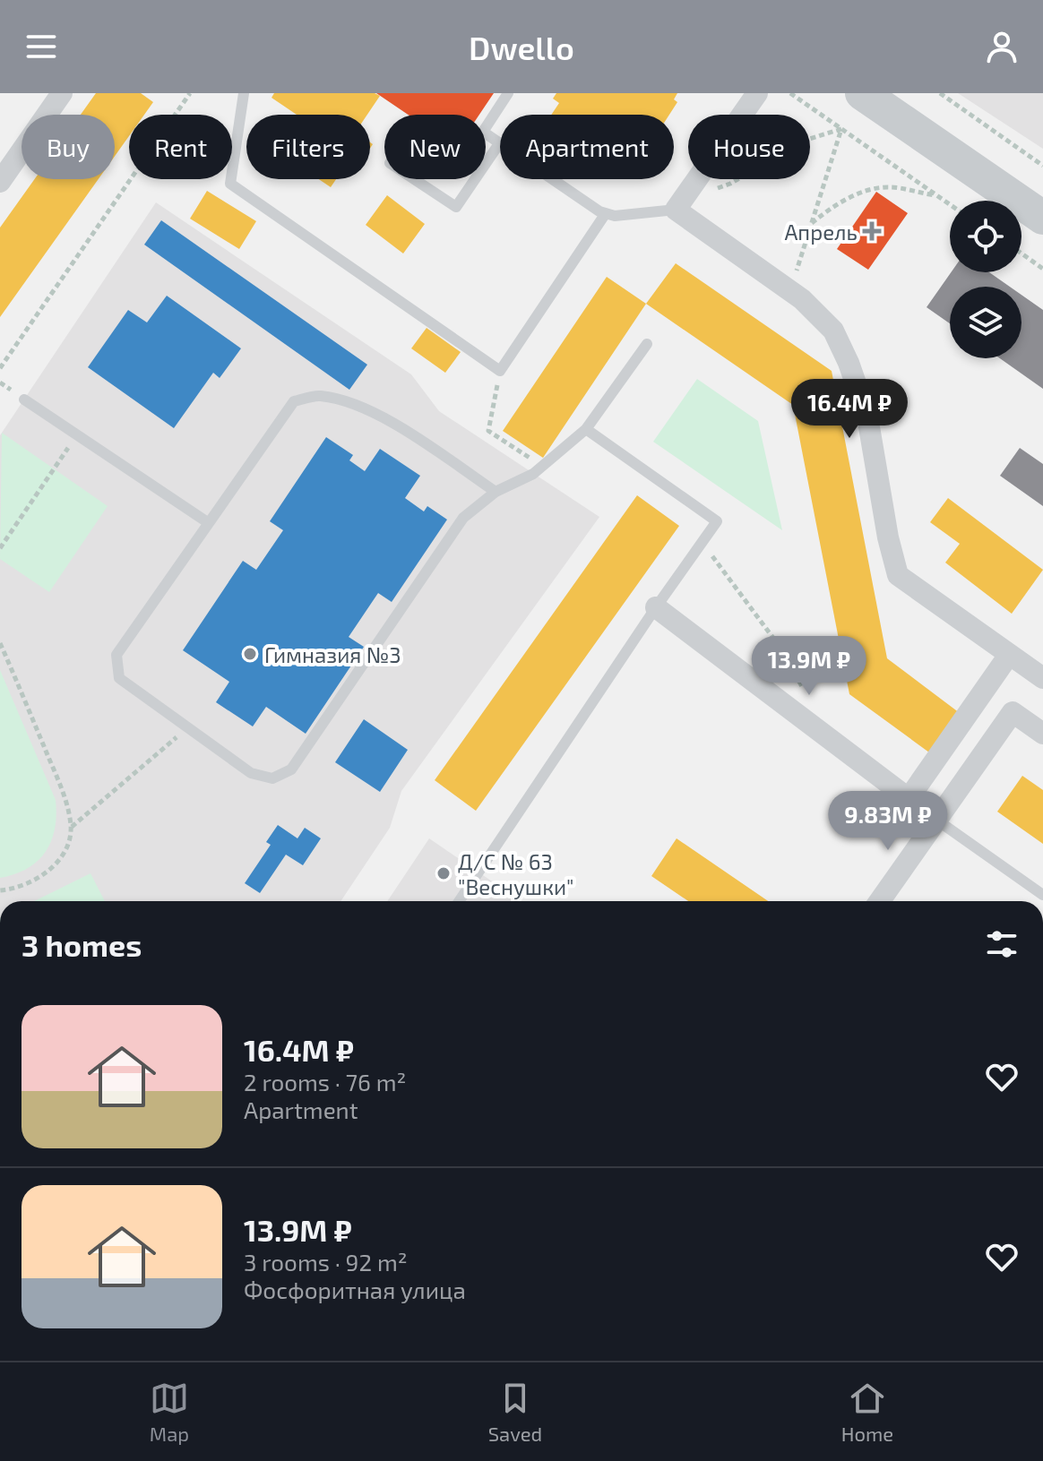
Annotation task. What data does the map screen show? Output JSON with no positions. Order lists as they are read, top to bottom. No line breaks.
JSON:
{"places":{"health":["Апрель"],"other":["Гимназия №3","Д/С № 63 \"Веснушки\""]},"page":{"header":"Dwello","chip":["Buy","Rent","Filters","New","Apartment","House"],"price":["16.4M ₽","13.9M ₽","9.83M ₽"],"heading":"3 homes","list":[{"name":"16.4M ₽","note":"2 rooms · 76 m² · Apartment"},{"name":"13.9M ₽","note":"3 rooms · 92 m² · Фосфоритная улица"}],"tabs":["Map","Saved","Home"]}}
